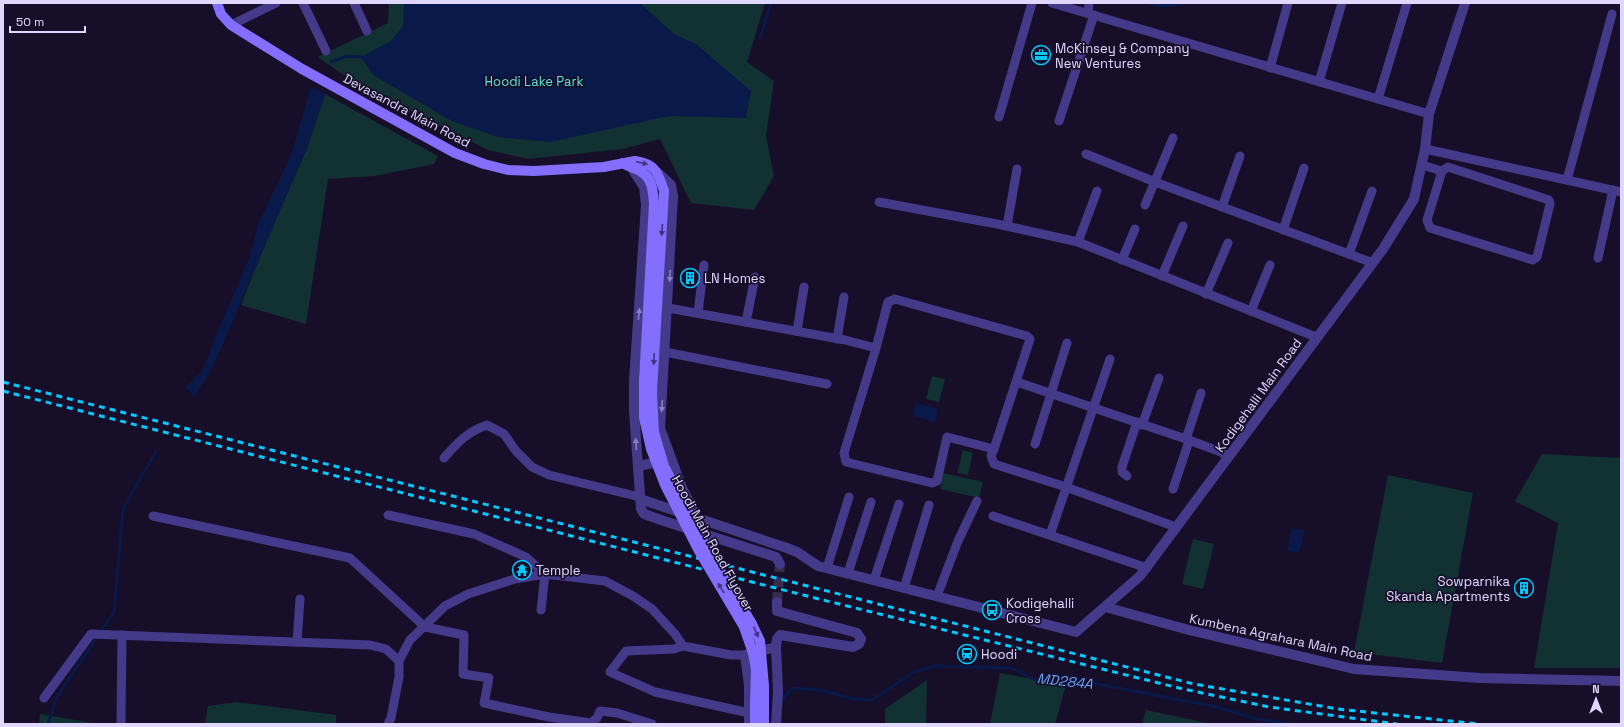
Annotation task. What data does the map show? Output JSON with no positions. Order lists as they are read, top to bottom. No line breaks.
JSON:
{"streets":{"main road":["Devasandra Main Road","Hoodi Main Road Flyover"],"street":["Kodigehalli Main Road","Kumbena Agrahara Main Road"]},"crossings":[["Devasandra Main Road","Hoodi Main Road Flyover"],["Kodigehalli Main Road","Kumbena Agrahara Main Road"]],"water":["MD284A"],"parks":["Hoodi Lake Park"],"places":{"office":["McKinsey & Company New Ventures"],"building":["LN Homes","Sowparnika Skanda Apartments"],"temple":["Temple"],"bus stop":["Kodigehalli Cross"],"station":["Hoodi"]},"scale_bar":"50 m","north":"top"}
